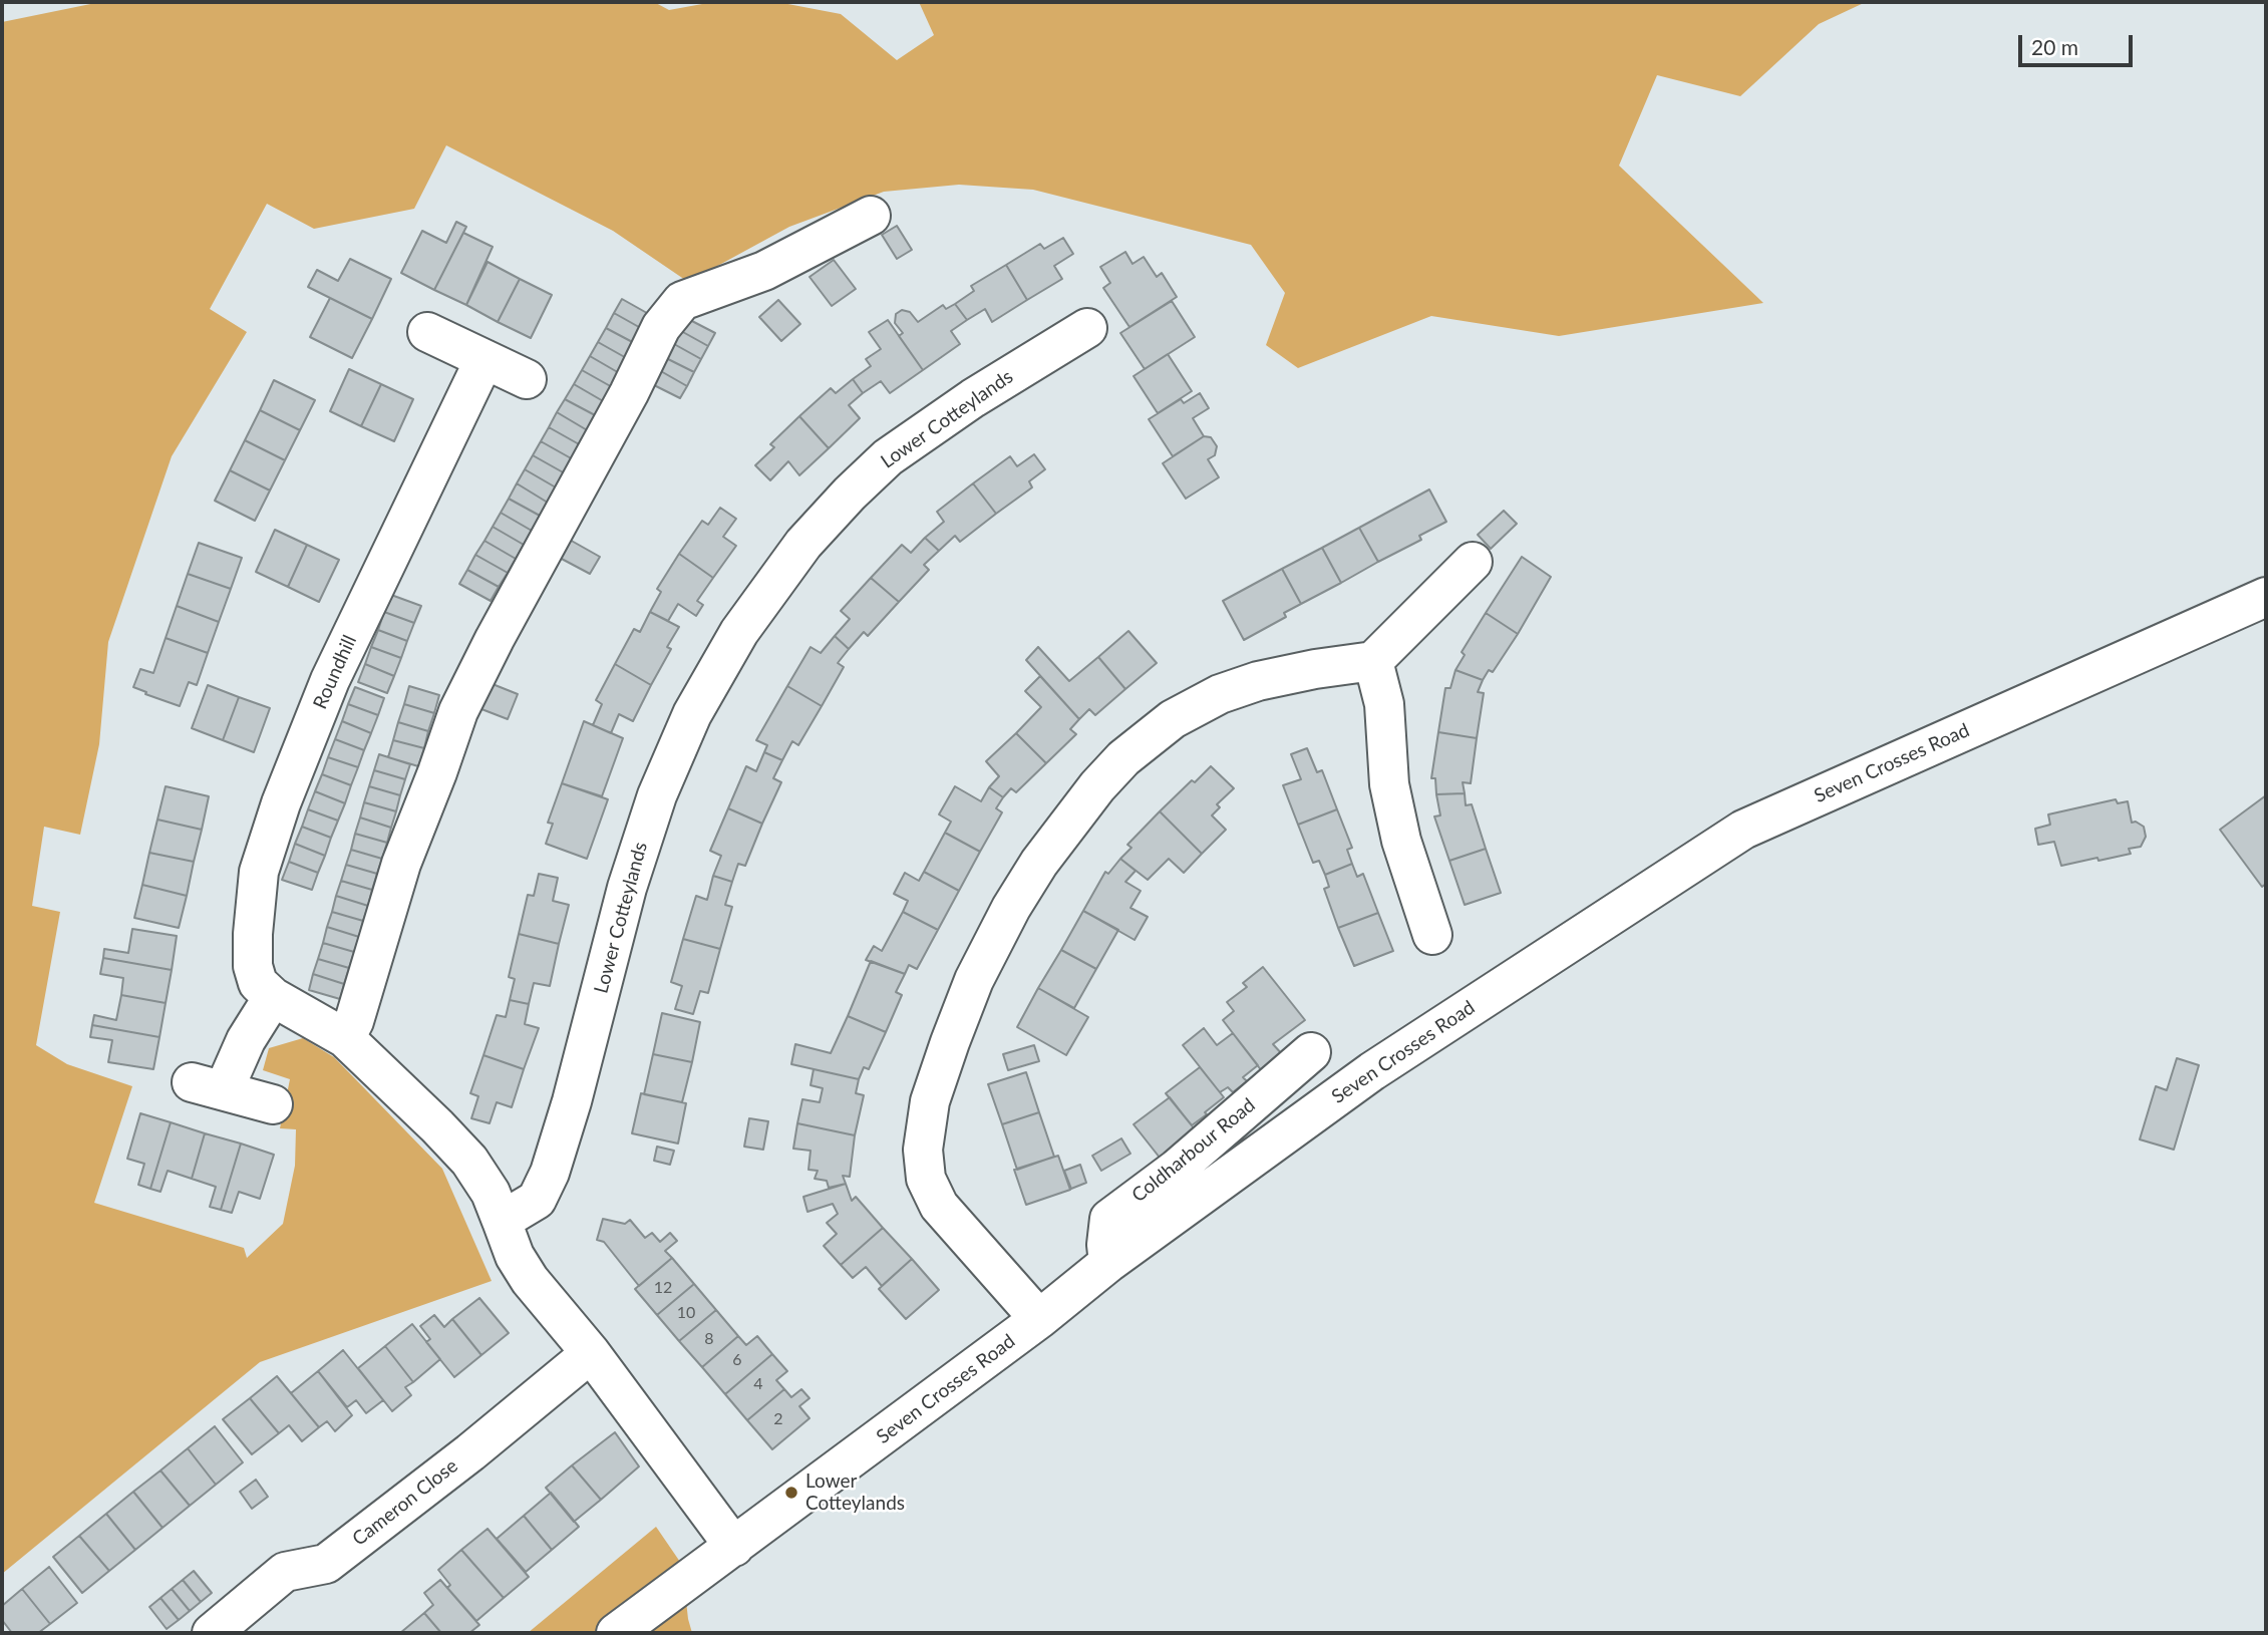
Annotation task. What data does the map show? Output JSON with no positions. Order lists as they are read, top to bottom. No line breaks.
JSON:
{"streets":{"street":["Lower Cotteylands","Roundhill","Seven Crosses Road","Coldharbour Road","Cameron Close"]},"crossings":[["Lower Cotteylands","Roundhill"],["Seven Crosses Road","Coldharbour Road"]],"places":["Lower Cotteylands"],"house_numbers":["12","10","8","6","4","2"],"scale_bar":"20 m"}
